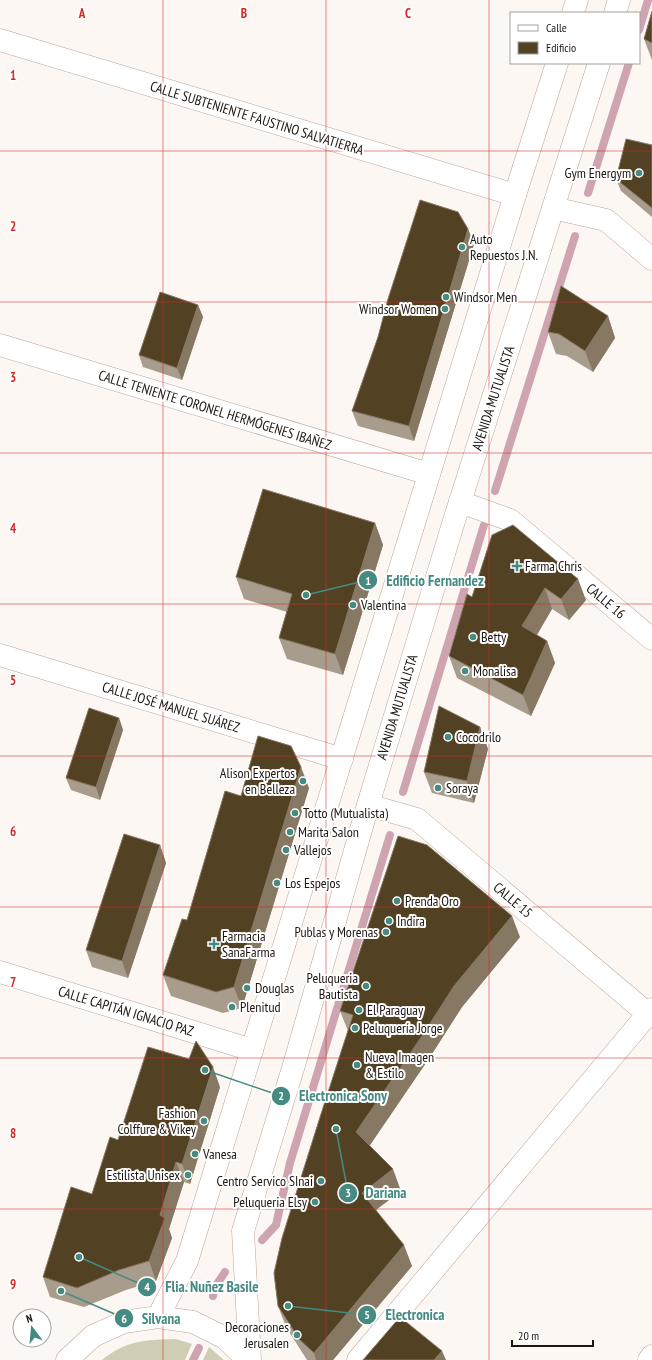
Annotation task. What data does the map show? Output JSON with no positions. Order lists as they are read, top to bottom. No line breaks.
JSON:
{"streets":{"main road":["CALLE SUBTENIENTE FAUSTINO SALVATIERRA","AVENIDA MUTUALISTA","CALLE TENIENTE CORONEL HERMÓGENES IBAÑEZ","CALLE 16","CALLE JOSÉ MANUEL SUÁREZ","CALLE 15","CALLE CAPITÁN IGNACIO PAZ"]},"crossings":[["AVENIDA MUTUALISTA","CALLE 16"],["AVENIDA MUTUALISTA","CALLE 15"]],"places":{"other":["Gym Energym","Auto Repuestos J.N.","Windsor Men","Windsor Women","Edificio Fernandez","Valentina","Betty","Monalisa","Cocodrilo","Alison Expertos en Belleza","Soraya","Totto (Mutualista)","Marita Salon","Vallejos","Los Espejos","Prenda Oro","Indira","Publas y Morenas","Peluqueria Bautista","Douglas","Plenitud","El Paraguay","Peluquería Jorge","Nueva Imagen & Estilo","Electronica Sony","Fashion Colffure & Vikey","Dariana","Vanesa","Estilista Unisex","Centro Servico SInai","Peluqueria Elsy","Flia. Nuñez Basile","Silvana","Electronica","Decoraciones Jerusalen"],"health":["Farma Chris","Farmacia SanaFarma"]},"legend":["Calle","Edificio"],"scale_bar":"20 m","north":"top","grid":{"columns":["A","B","C"],"rows":["1","2","3","4","5","6","7","8","9"]}}
